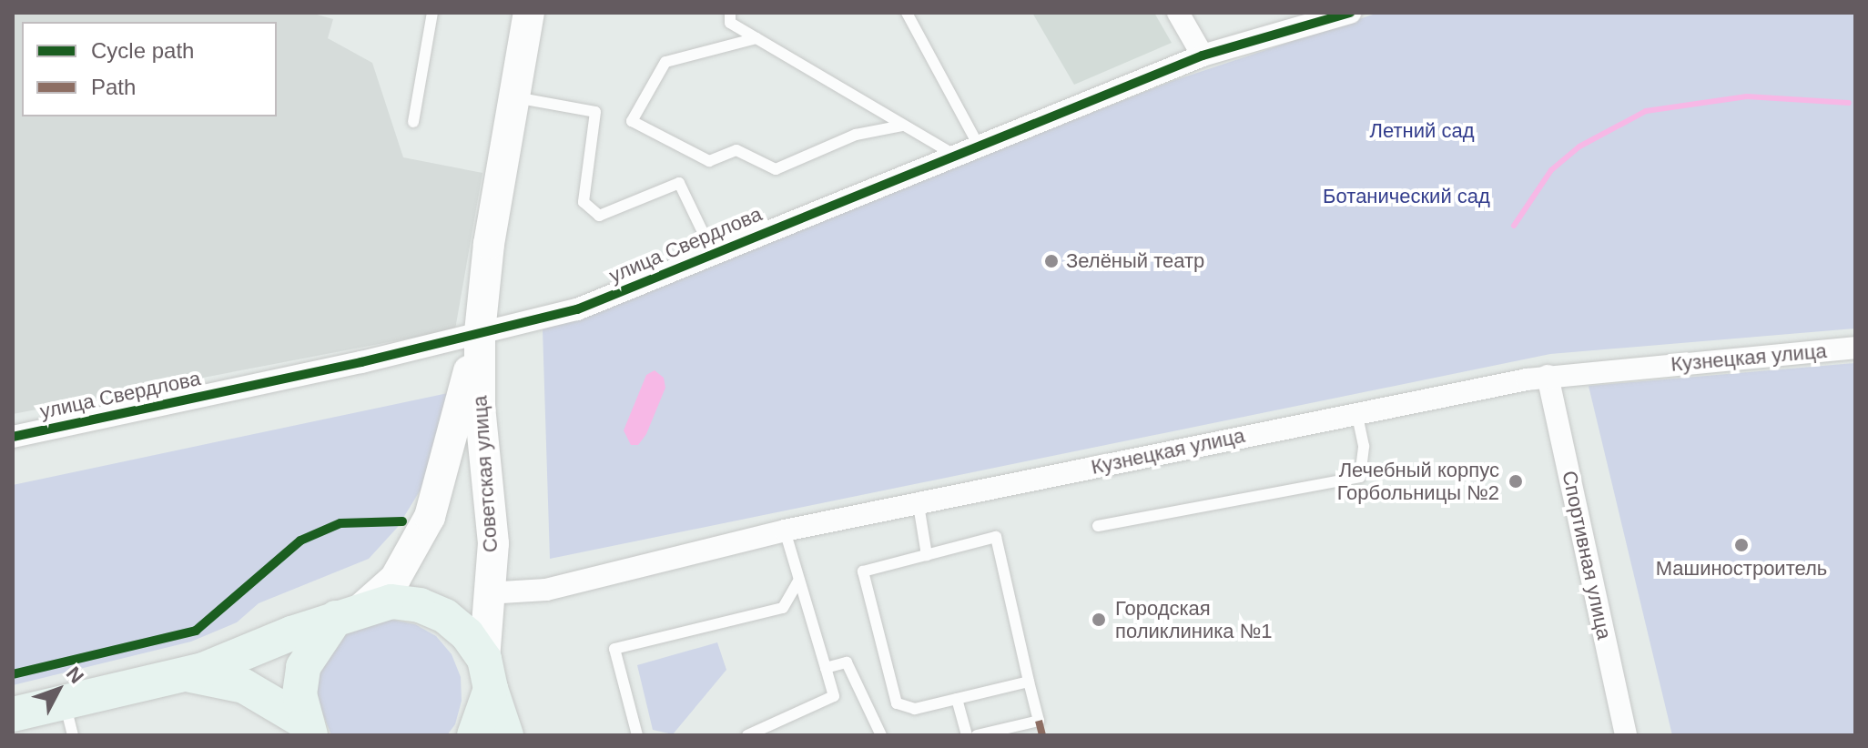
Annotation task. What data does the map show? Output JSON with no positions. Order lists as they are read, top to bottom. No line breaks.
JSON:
{"streets":{"main road":["Советская улица"],"street":["улица Свердлова","Кузнецкая улица","Спортивная улица"]},"crossings":[["улица Свердлова","Советская улица"],["Кузнецкая улица","Советская улица"],["Кузнецкая улица","Спортивная улица"]],"parks":["Летний сад","Ботанический сад"],"places":["Зелёный театр","Лечебный корпус Горбольницы №2","Машиностроитель","Городская поликлиника №1"],"legend":["Cycle path","Path"],"north":"top right"}
